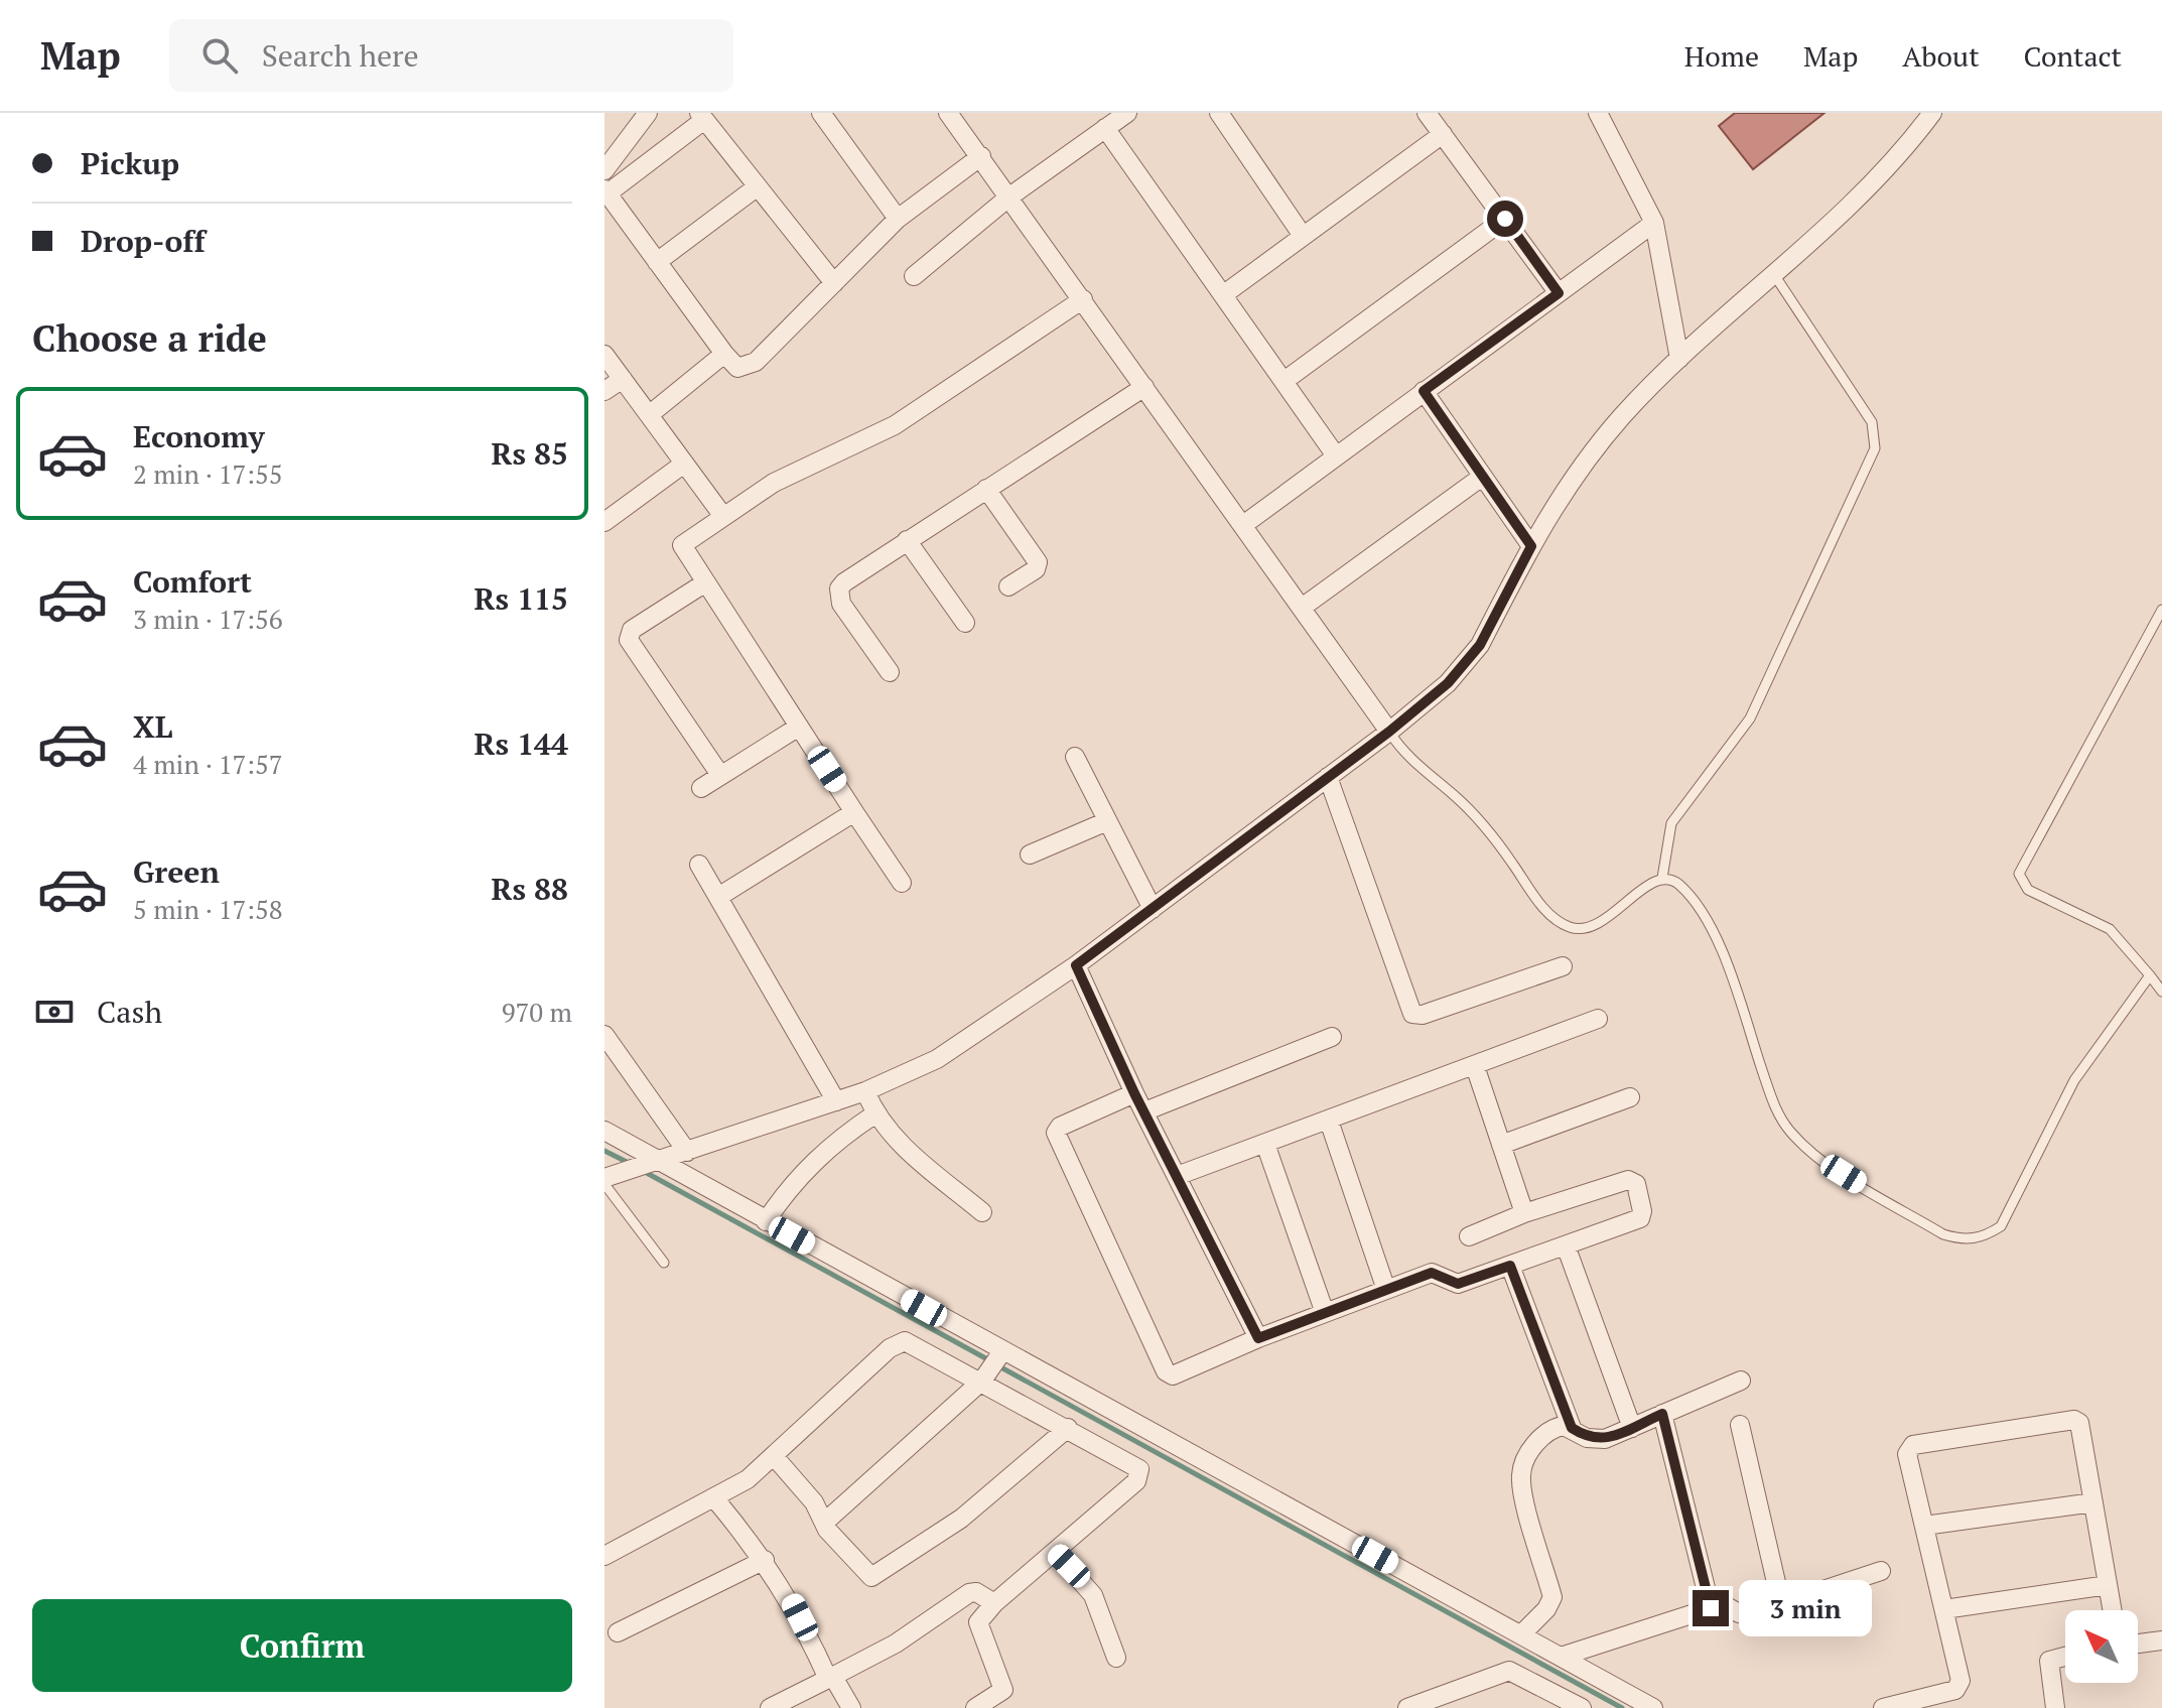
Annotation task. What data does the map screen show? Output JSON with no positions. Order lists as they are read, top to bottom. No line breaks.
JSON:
{"north":"top left","page":{"header":"Map","search":"Search here","nav":["Home","Map","About","Contact"],"banner":["Pickup","Drop-off"],"heading":"Choose a ride","list":[{"name":"Economy","note":"2 min · 17:55","value":"Rs 85"},{"name":"Comfort","note":"3 min · 17:56","value":"Rs 115"},{"name":"XL","note":"4 min · 17:57","value":"Rs 144"},{"name":"Green","note":"5 min · 17:58","value":"Rs 88"}],"pay":["Cash","970 m"],"bubble":"3 min","buttons":"Confirm"}}
